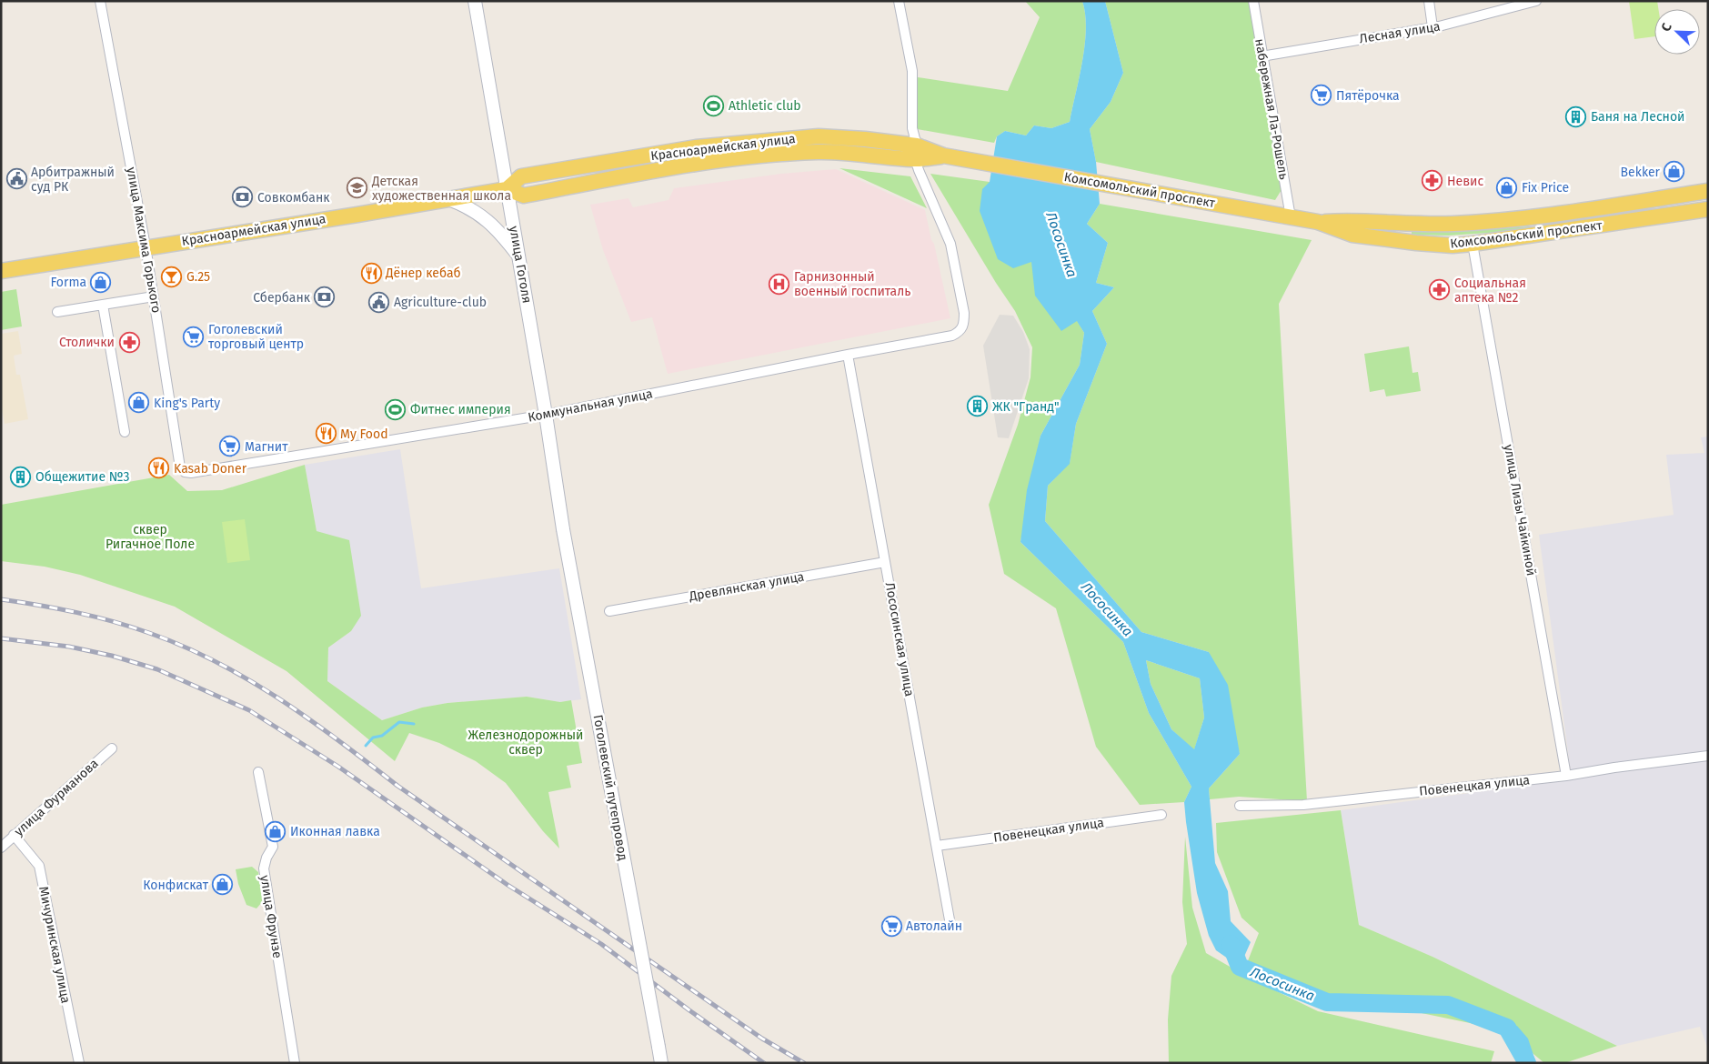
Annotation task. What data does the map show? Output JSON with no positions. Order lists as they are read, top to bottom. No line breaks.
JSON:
{"streets":{"main road":["Красноармейская улица","Комсомольский проспект","улица Гоголя","Гоголевский путепровод"],"street":["Лесная улица","набережная Ла-Рошель","улица Максима Горького","Коммунальная улица","улица Лизы Чайкиной","Древлянская улица","Лососинская улица","Повенецкая улица","улица Фурманова","улица Фрунзе","Мичуринская улица"]},"crossings":[["Лесная улица","набережная Ла-Рошель"],["набережная Ла-Рошель","Комсомольский проспект"],["Красноармейская улица","Комсомольский проспект"],["Красноармейская улица","улица Максима Горького"],["Красноармейская улица","улица Гоголя"],["Красноармейская улица","Коммунальная улица"],["Комсомольский проспект","улица Лизы Чайкиной"],["улица Максима Горького","Коммунальная улица"],["улица Гоголя","Коммунальная улица"],["улица Гоголя","Гоголевский путепровод"],["Коммунальная улица","Лососинская улица"],["улица Лизы Чайкиной","Повенецкая улица"],["Древлянская улица","Лососинская улица"],["Лососинская улица","Повенецкая улица"],["улица Фурманова","Мичуринская улица"]],"water":["Лососинка"],"parks":["сквер Ригачное Поле","Железнодорожный сквер"],"places":{"supermarket":["Пятёрочка","Гоголевский торговый центр","Магнит","Автолайн"],"sports":["Athletic club","Фитнес империя"],"building":["Баня на Лесной","ЖК \"Гранд\"","Общежитие №3"],"shop":["Bekker","Fix Price","Forma","King's Party","Иконная лавка","Конфискат"],"public building":["Арбитражный суд РК","Agriculture-club"],"pharmacy":["Невис","Социальная аптека №2","Столички"],"school or university":["Детская художественная школа"],"bank":["Совкомбанк","Сбербанк"],"restaurant":["Дёнер кебаб","My Food","Kasab Doner"],"bar":["G.25"],"hospital":["Гарнизонный военный госпиталь"]},"north":"top left"}
